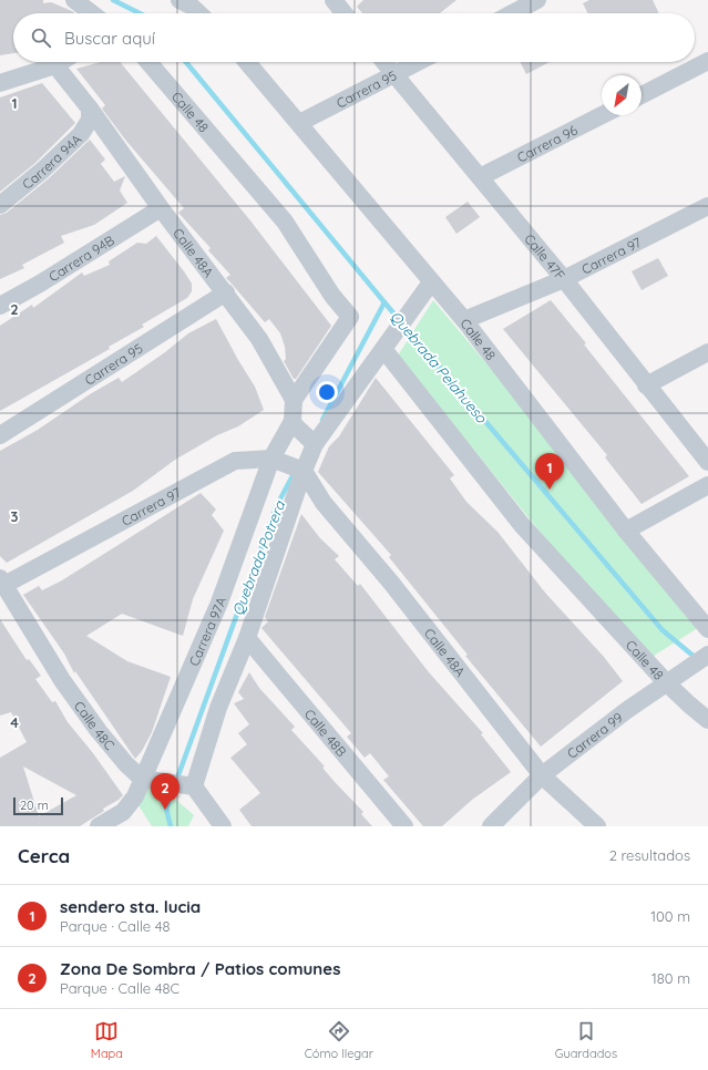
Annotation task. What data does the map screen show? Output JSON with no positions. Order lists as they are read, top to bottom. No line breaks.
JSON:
{"streets":{"street":["Carrera 95","Calle 48","Carrera 96","Carrera 94A","Calle 48A","Carrera 97","Calle 47F","Carrera 94B","Carrera 97A","Calle 48C","Calle 48B","Carrera 99"]},"crossings":[["Carrera 95","Calle 48"],["Carrera 95","Calle 48A"],["Carrera 95","Calle 47F"],["Calle 48","Calle 48A"],["Calle 48","Carrera 97"],["Calle 48","Carrera 99"],["Carrera 96","Calle 47F"],["Carrera 94A","Calle 48A"],["Calle 48A","Carrera 97"],["Calle 48A","Carrera 94B"],["Calle 48A","Carrera 99"],["Carrera 97","Calle 47F"],["Carrera 97","Carrera 97A"],["Carrera 97","Calle 48C"],["Carrera 97A","Calle 48C"]],"water":["Quebrada Pelahueso","Quebrada Potrera"],"scale_bar":"20 m","north":"bottom left","page":{"search":"Buscar aquí","pins":["1","2"],"scale":"20 m","heading":["Cerca","2 resultados"],"list":[{"mark":"1","name":"sendero sta. lucia","note":"Parque · Calle 48","value":"100 m"},{"mark":"2","name":"Zona De Sombra / Patios comunes","note":"Parque · Calle 48C","value":"180 m"}],"nav":["Mapa","Cómo llegar","Guardados"]},"grid":{"rows":["1","2","3","4"]}}
